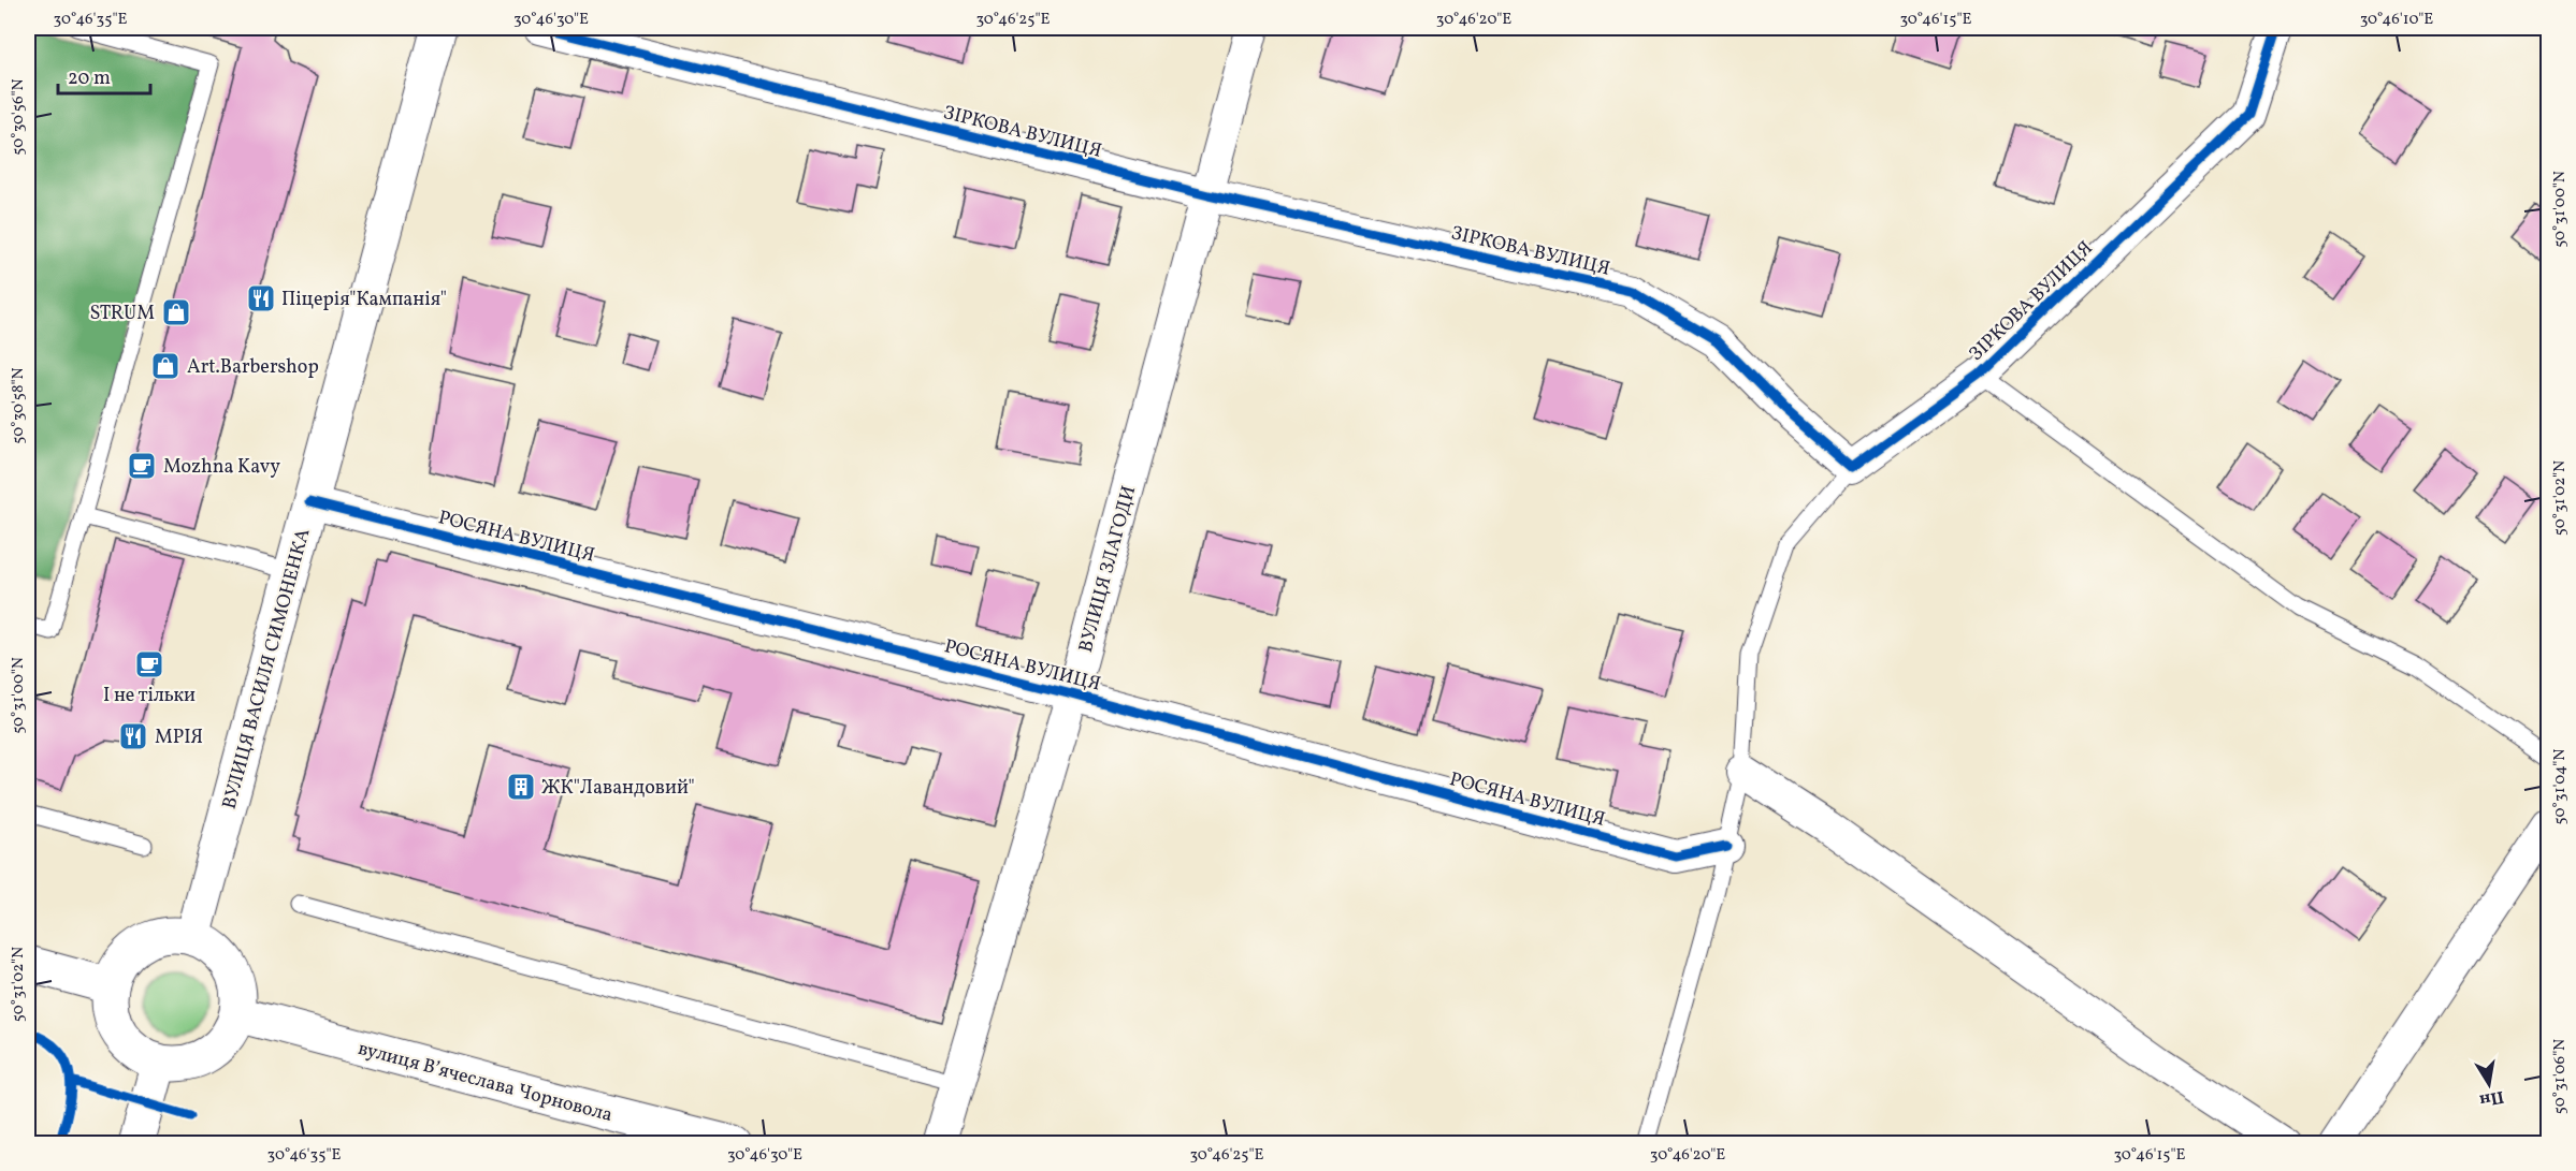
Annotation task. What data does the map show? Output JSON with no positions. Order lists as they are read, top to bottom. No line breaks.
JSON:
{"streets":{"street":["ЗІРКОВА ВУЛИЦЯ","РОСЯНА ВУЛИЦЯ","ВУЛИЦЯ ЗЛАГОДИ","ВУЛИЦЯ ВАСИЛЯ СИМОНЕНКА","вулиця Вʼячеслава Чорновола"]},"crossings":[["ЗІРКОВА ВУЛИЦЯ","ВУЛИЦЯ ЗЛАГОДИ"],["РОСЯНА ВУЛИЦЯ","ВУЛИЦЯ ЗЛАГОДИ"],["РОСЯНА ВУЛИЦЯ","ВУЛИЦЯ ВАСИЛЯ СИМОНЕНКА"],["ВУЛИЦЯ ВАСИЛЯ СИМОНЕНКА","вулиця Вʼячеслава Чорновола"]],"places":{"restaurant":["Піцерія\"Кампанія\"","МРІЯ"],"shop":["STRUM","Art.Barbershop"],"cafe":["Mozhna Kavy","І не тільки"],"building":["ЖК\"Лавандовий\""]},"scale_bar":"20 m","north":"bottom","coordinates":["30°46'35\"E","30°46'30\"E","30°46'25\"E","30°46'20\"E","30°46'15\"E","30°46'10\"E","50°30'56\"N","50°31'00\"N","50°30'58\"N","50°31'02\"N","50°31'04\"N","50°31'06\"N"]}
